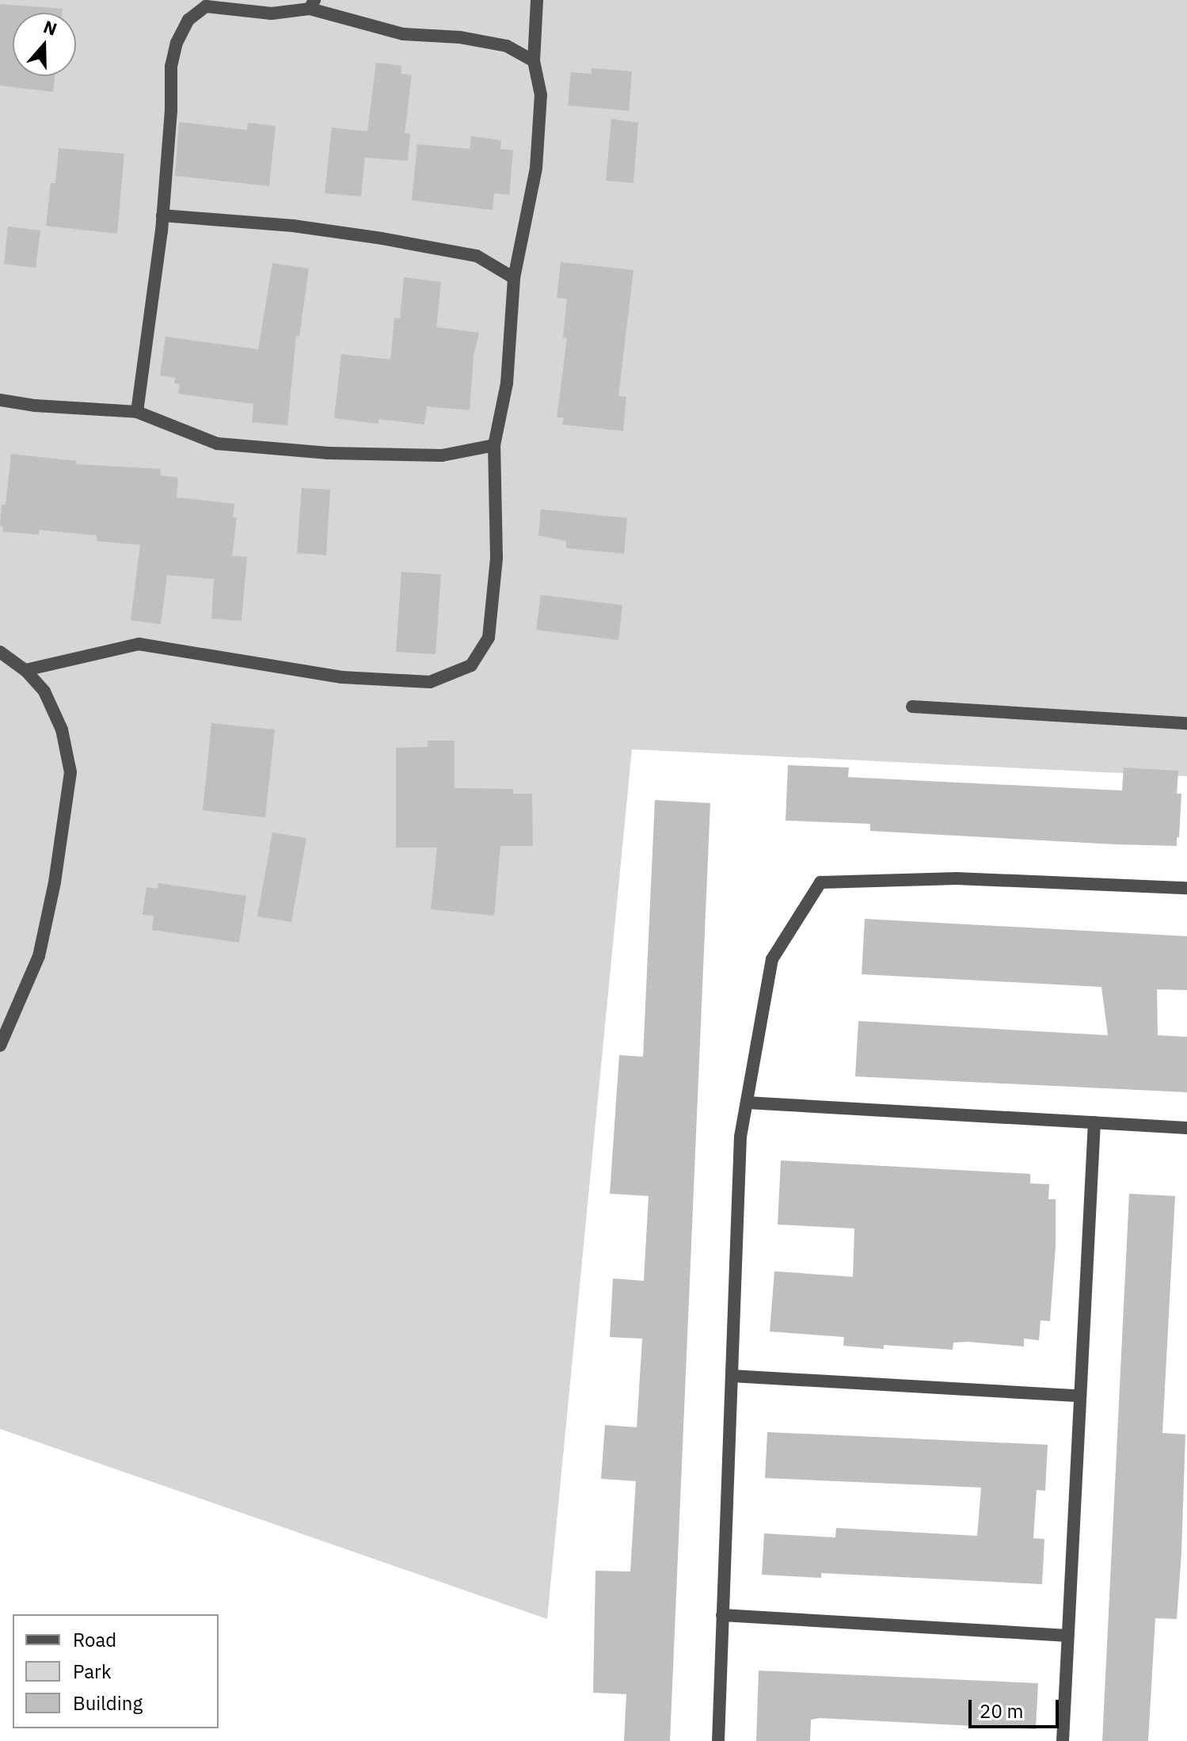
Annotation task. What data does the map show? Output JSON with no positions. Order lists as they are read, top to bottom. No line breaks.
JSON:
{"legend":["Road","Park","Building"],"scale_bar":"20 m","north":"top"}
